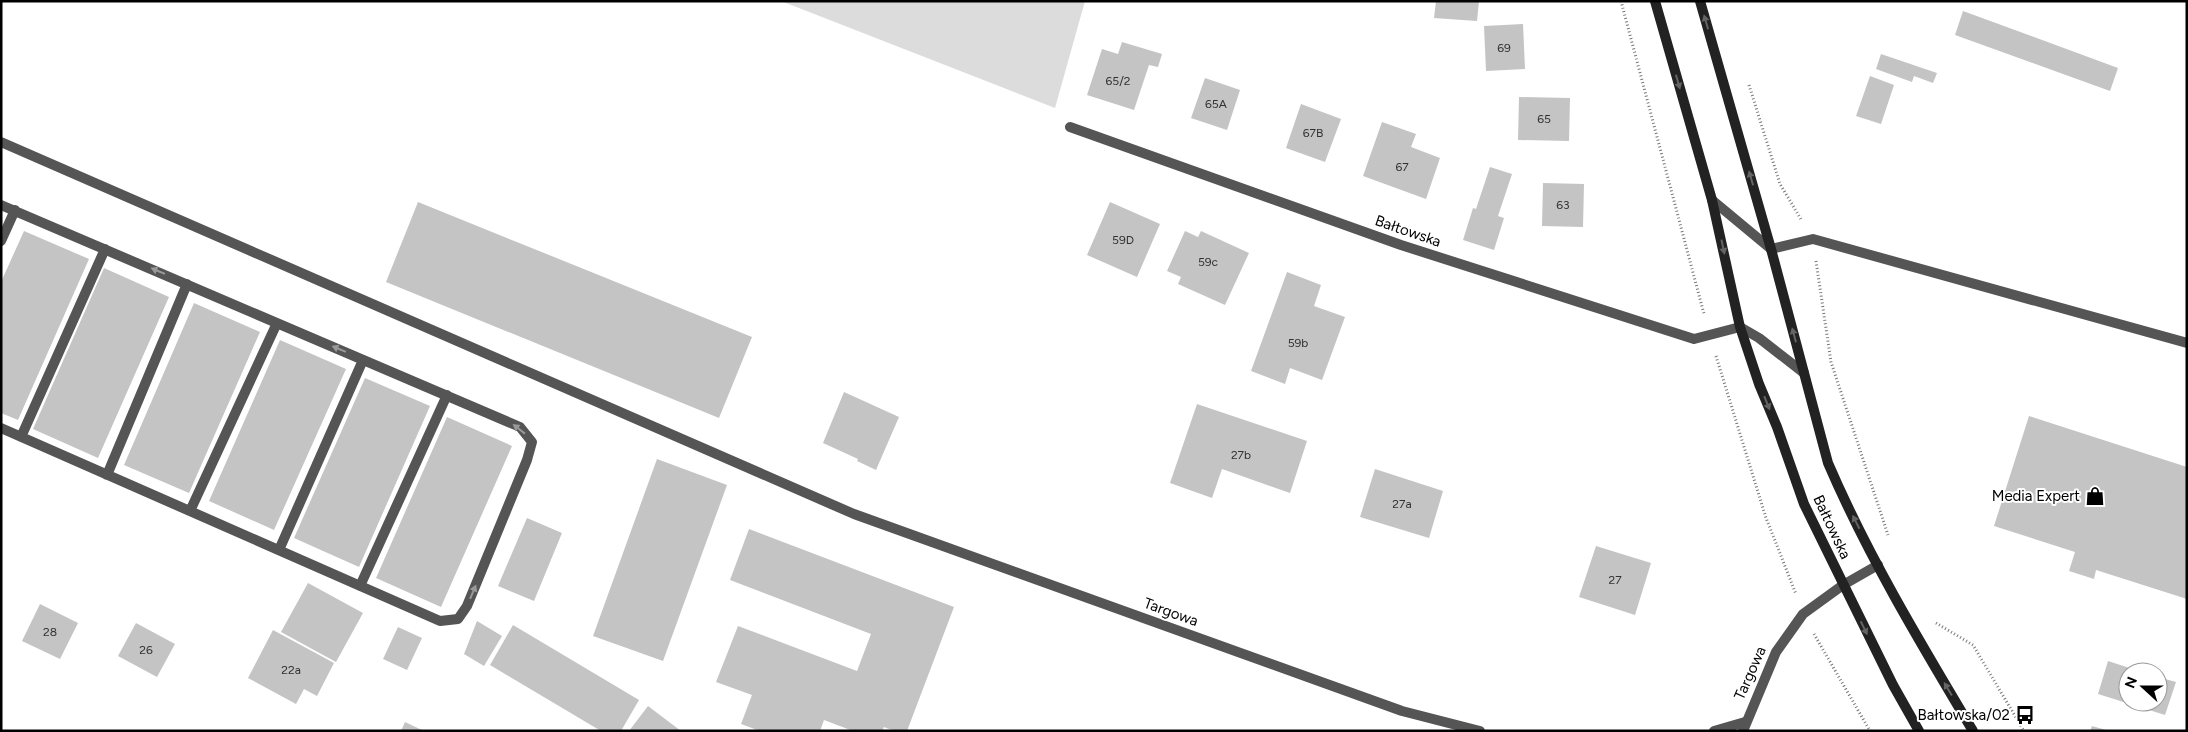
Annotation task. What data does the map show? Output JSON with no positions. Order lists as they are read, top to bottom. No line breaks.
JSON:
{"streets":{"main road":["Bałtowska"],"street":["Targowa"]},"crossings":[["Bałtowska","Targowa"]],"places":{"shop":["Media Expert"],"bus stop":["Bałtowska/02"]},"house_numbers":["69","65/2","65A","65","67B","67","63","59D","59c","59b","27b","27a","27","28","26","22a"],"north":"left"}
